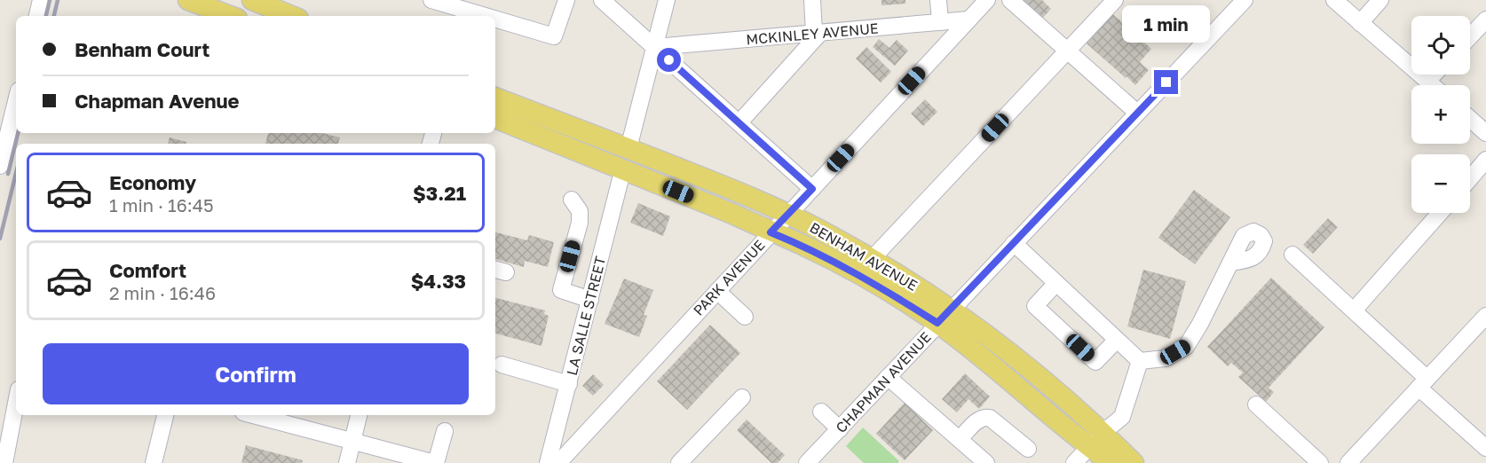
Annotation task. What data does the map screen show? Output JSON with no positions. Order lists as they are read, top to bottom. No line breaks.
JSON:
{"streets":{"main road":["BENHAM AVENUE"],"street":["MCKINLEY AVENUE","PARK AVENUE","LA SALLE STREET","CHAPMAN AVENUE"]},"crossings":[["MCKINLEY AVENUE","PARK AVENUE"],["BENHAM AVENUE","PARK AVENUE"],["BENHAM AVENUE","LA SALLE STREET"],["BENHAM AVENUE","CHAPMAN AVENUE"]],"page":{"bubble":"1 min","map_buttons":["+","−"],"banner":["Benham Court","Chapman Avenue"],"list":[{"name":"Economy","note":"1 min · 16:45","value":"$3.21"},{"name":"Comfort","note":"2 min · 16:46","value":"$4.33"}],"buttons":"Confirm"}}
